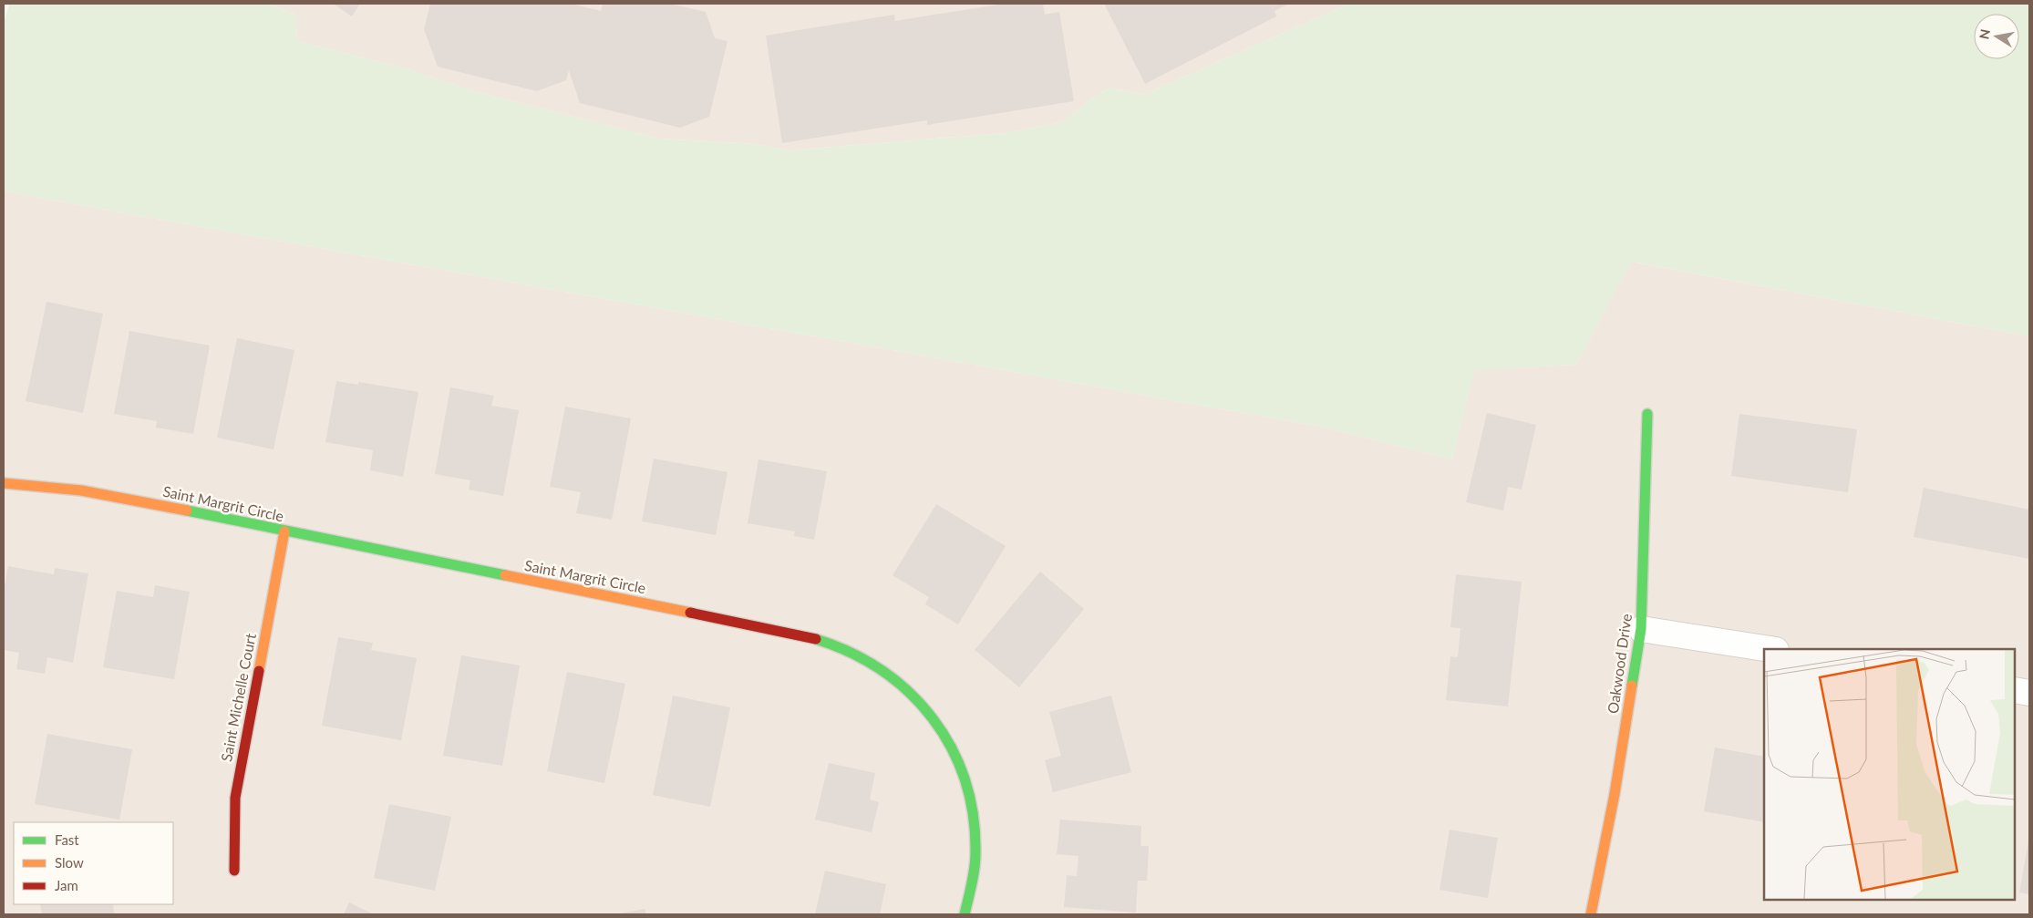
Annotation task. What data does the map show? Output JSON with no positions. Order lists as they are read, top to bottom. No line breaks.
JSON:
{"streets":{"street":["Saint Margrit Circle","Oakwood Drive","Saint Michelle Court"]},"crossings":[["Saint Margrit Circle","Saint Michelle Court"]],"legend":["Fast","Slow","Jam"],"north":"left"}
